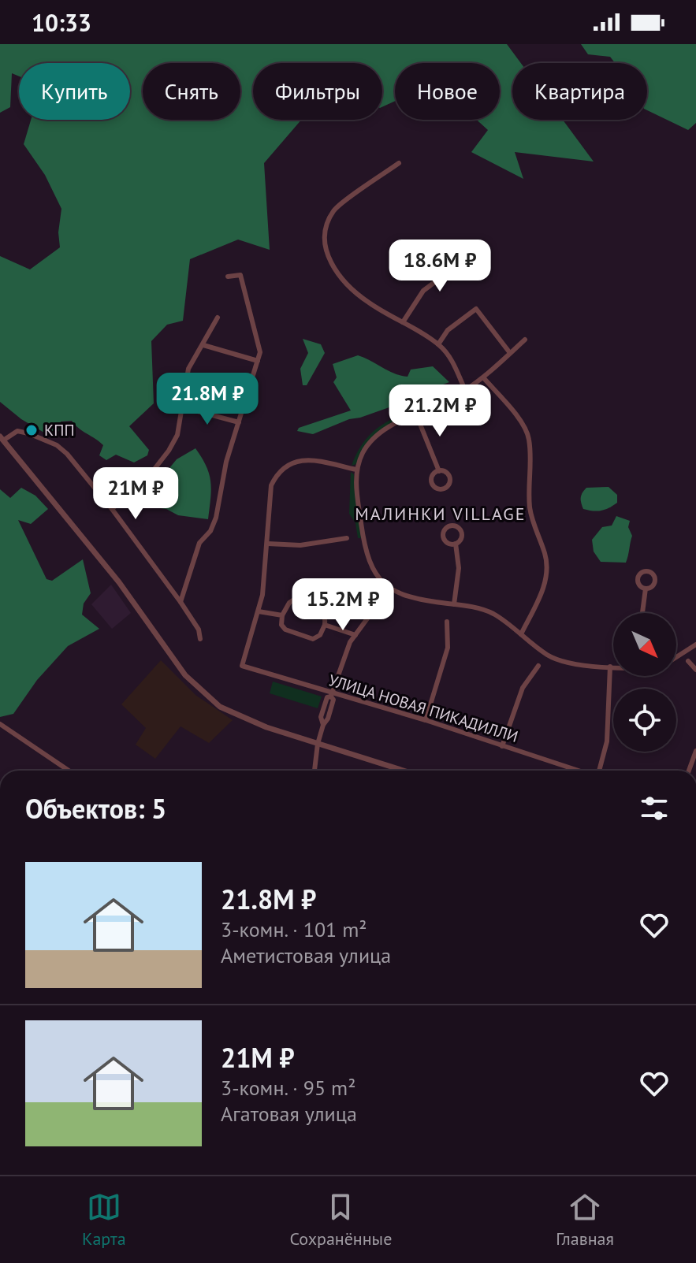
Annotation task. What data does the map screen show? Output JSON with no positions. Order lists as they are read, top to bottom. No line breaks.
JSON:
{"streets":{"street":["УЛИЦА НОВАЯ ПИКАДИЛЛИ"]},"districts":["МАЛИНКИ VILLAGE"],"places":["КПП"],"north":"bottom right","page":{"status":"10:33","chip":["Купить","Снять","Фильтры","Новое","Квартира"],"price":["18.6M ₽","21.8M ₽","21.2M ₽","21M ₽","15.2M ₽"],"heading":"Объектов: 5","list":[{"name":"21.8M ₽","note":"3-комн. · 101 m² · Аметистовая улица"},{"name":"21M ₽","note":"3-комн. · 95 m² · Агатовая улица"}],"tabs":["Карта","Сохранённые","Главная"]}}
